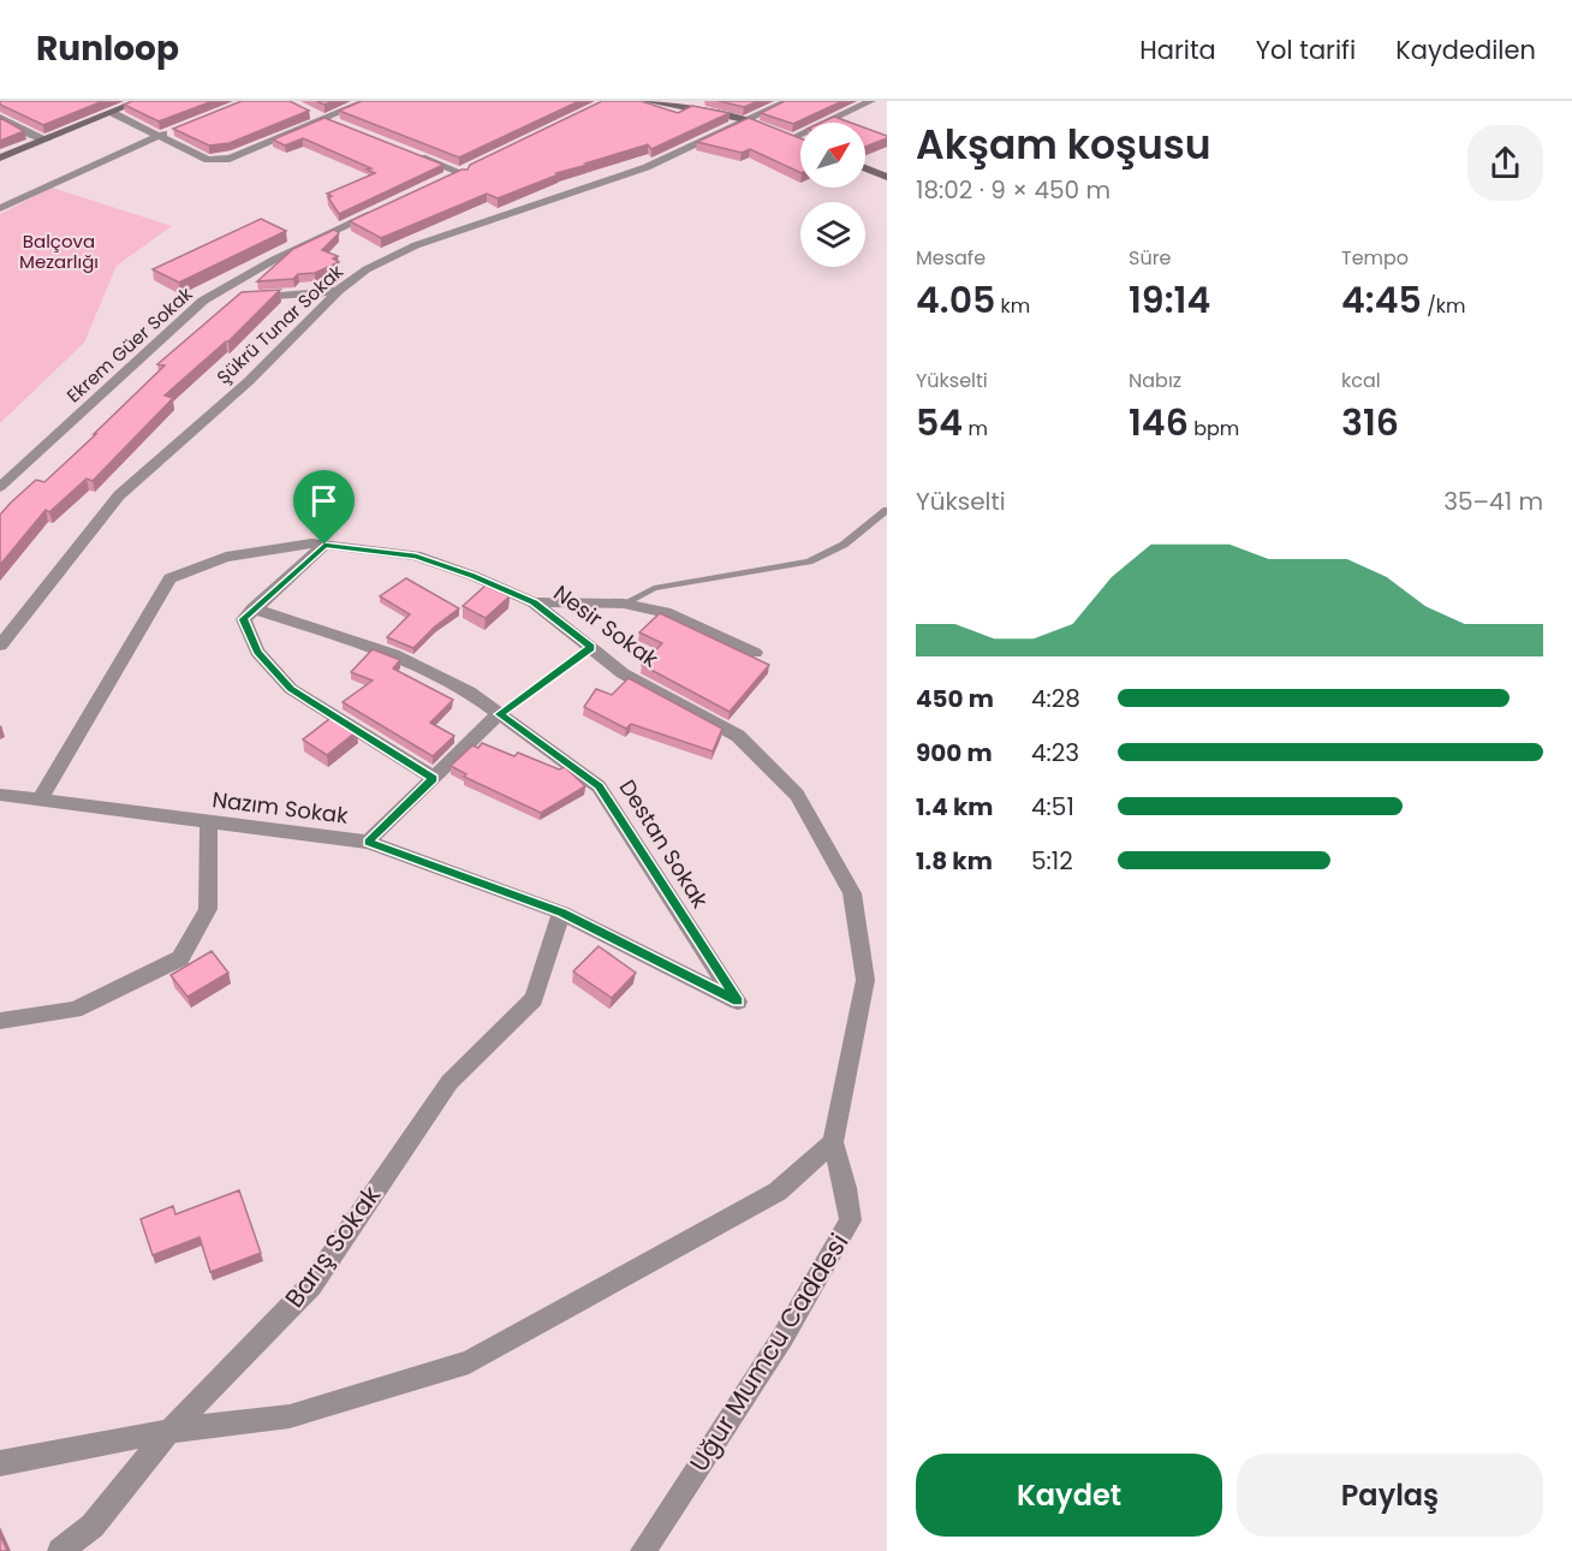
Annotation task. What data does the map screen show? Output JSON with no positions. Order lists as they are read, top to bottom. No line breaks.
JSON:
{"streets":{"street":["Şükrü Tunar Sokak","Ekrem Güer Sokak","Nesir Sokak","Nazım Sokak","Destan Sokak","Barış Sokak","Uğur Mumcu Caddesi"]},"crossings":[["Nesir Sokak","Nazım Sokak"],["Nesir Sokak","Uğur Mumcu Caddesi"],["Nazım Sokak","Destan Sokak"],["Nazım Sokak","Barış Sokak"]],"parks":["Balçova Mezarlığı"],"north":"top right","page":{"header":"Runloop","nav":["Harita","Yol tarifi","Kaydedilen"],"heading":["Akşam koşusu","18:02 · 9 × 450 m"],"stats":[["Mesafe","4.05 km"],["Süre","19:14"],["Tempo","4:45 /km"],["Yükselti","54 m"],["Nabız","146 bpm"],["kcal","316"]],"chart":["Yükselti","35–41 m"],"list":[{"name":"450 m","note":"4:28"},{"name":"900 m","note":"4:23"},{"name":"1.4 km","note":"4:51"},{"name":"1.8 km","note":"5:12"}],"buttons":["Kaydet","Paylaş"]}}
